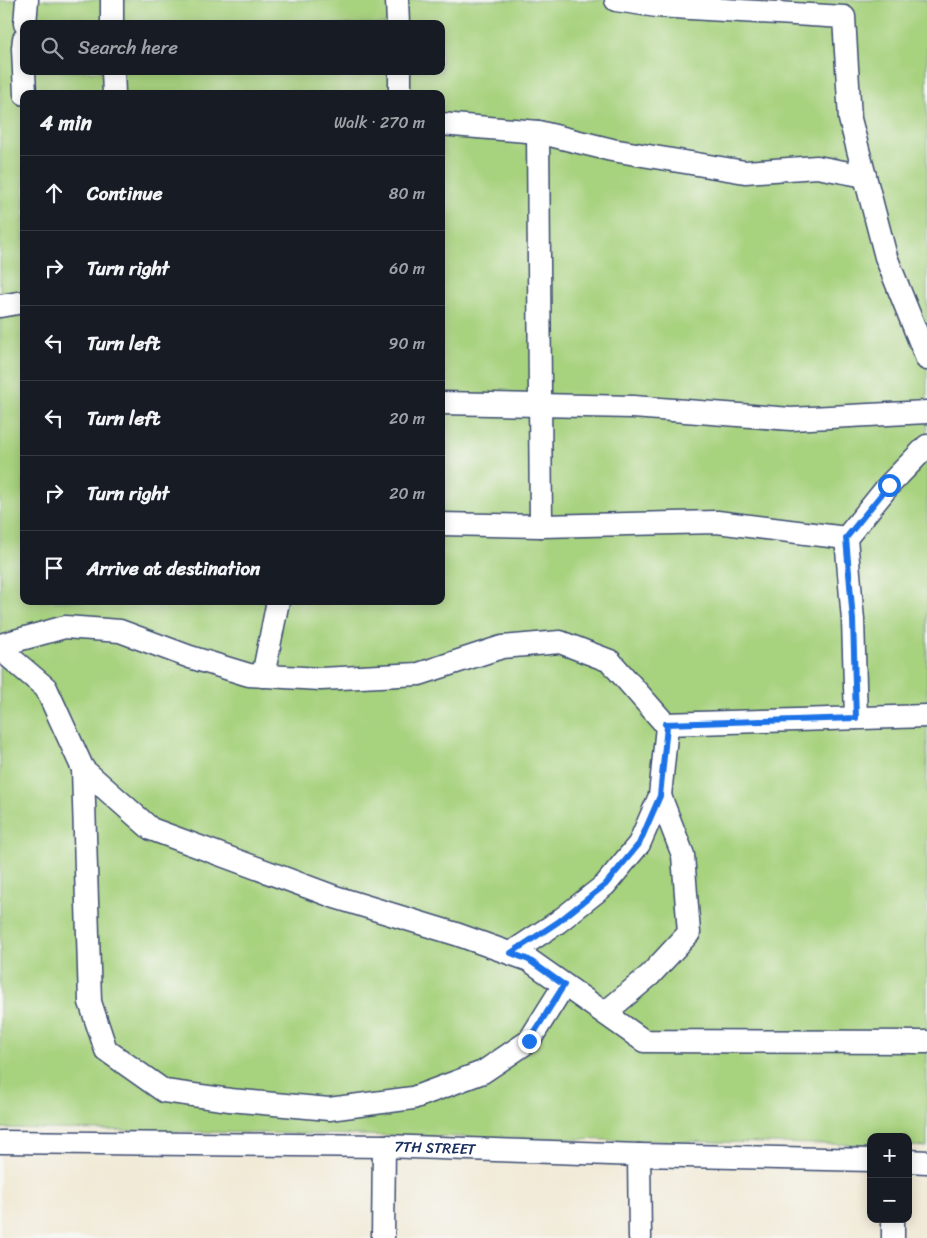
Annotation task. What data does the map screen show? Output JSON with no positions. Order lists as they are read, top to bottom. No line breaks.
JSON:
{"streets":{"street":["7TH STREET"]},"page":{"search":"Search here","heading":["4 min","Walk · 270 m"],"list":[["Continue","80 m"],["Turn right","60 m"],["Turn left","90 m"],["Turn left","20 m"],["Turn right","20 m"],"Arrive at destination"],"map_buttons":["+","−"]}}
